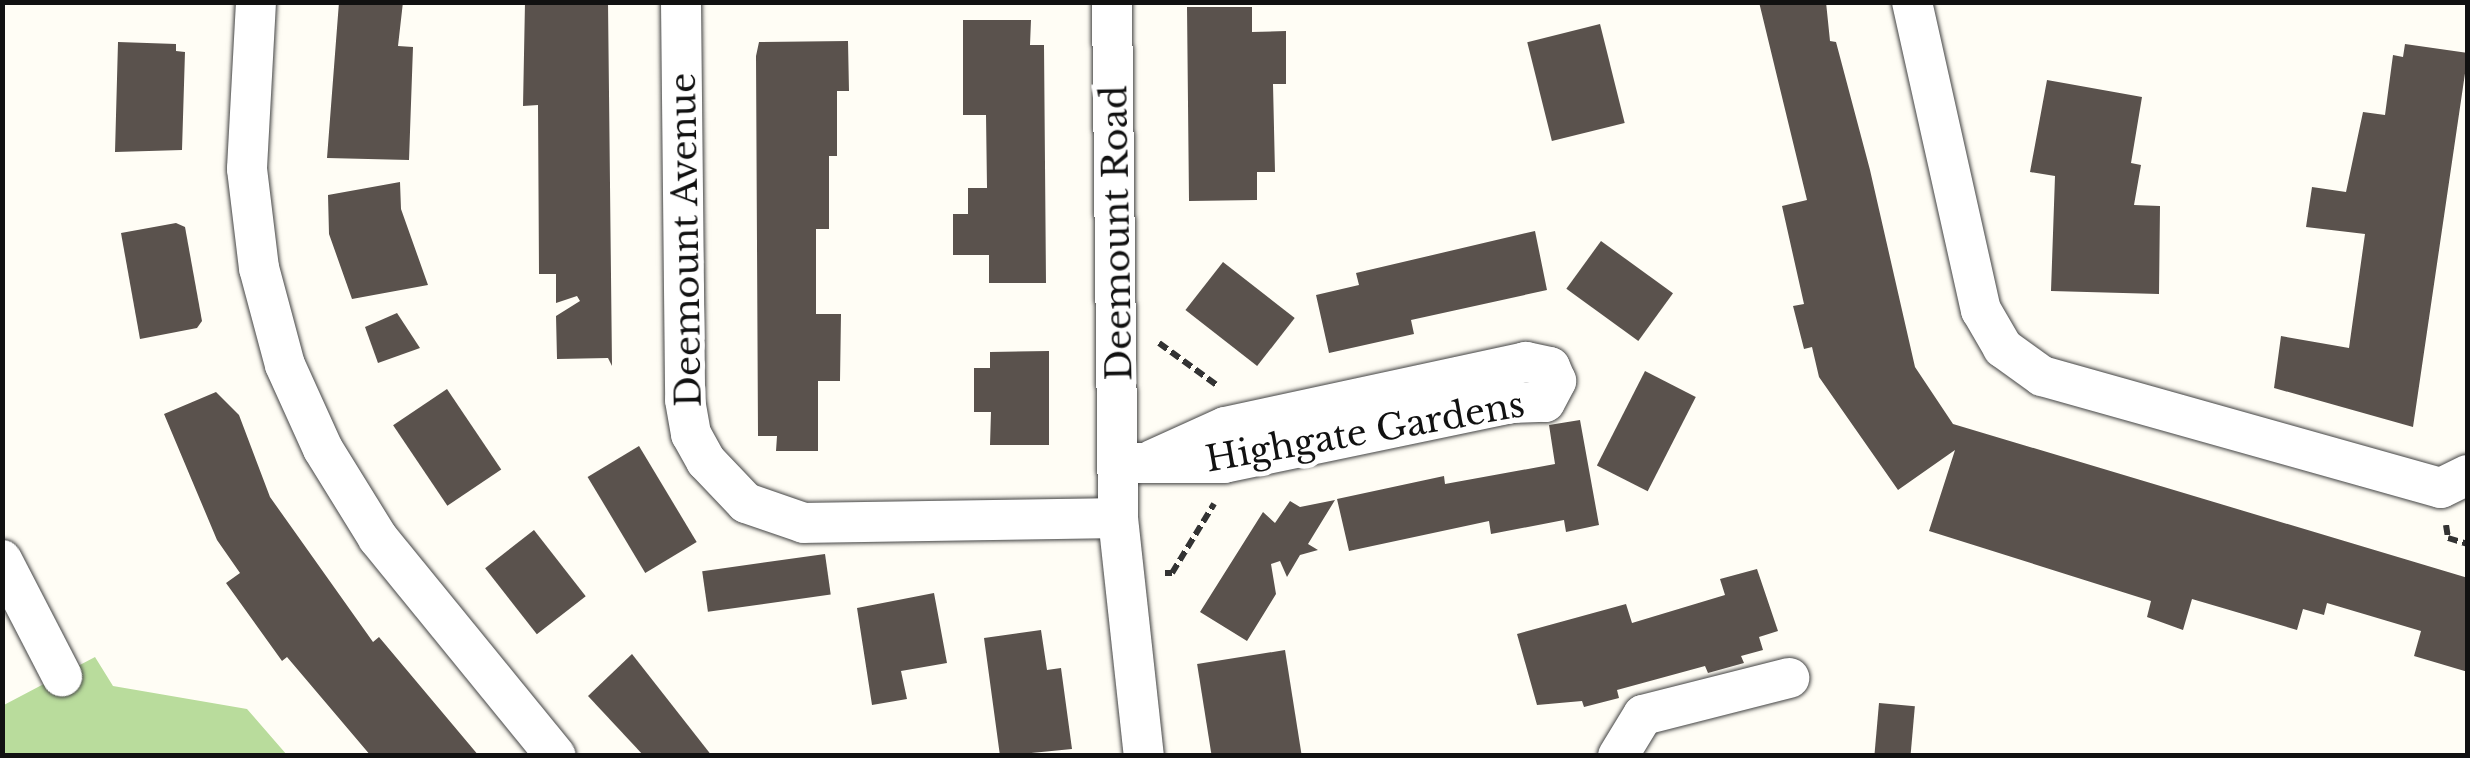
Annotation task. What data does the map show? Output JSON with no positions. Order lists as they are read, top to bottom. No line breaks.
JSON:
{"streets":{"street":["Deemount Road","Deemount Avenue","Highgate Gardens"]},"crossings":[["Deemount Road","Deemount Avenue"],["Deemount Road","Highgate Gardens"]]}
